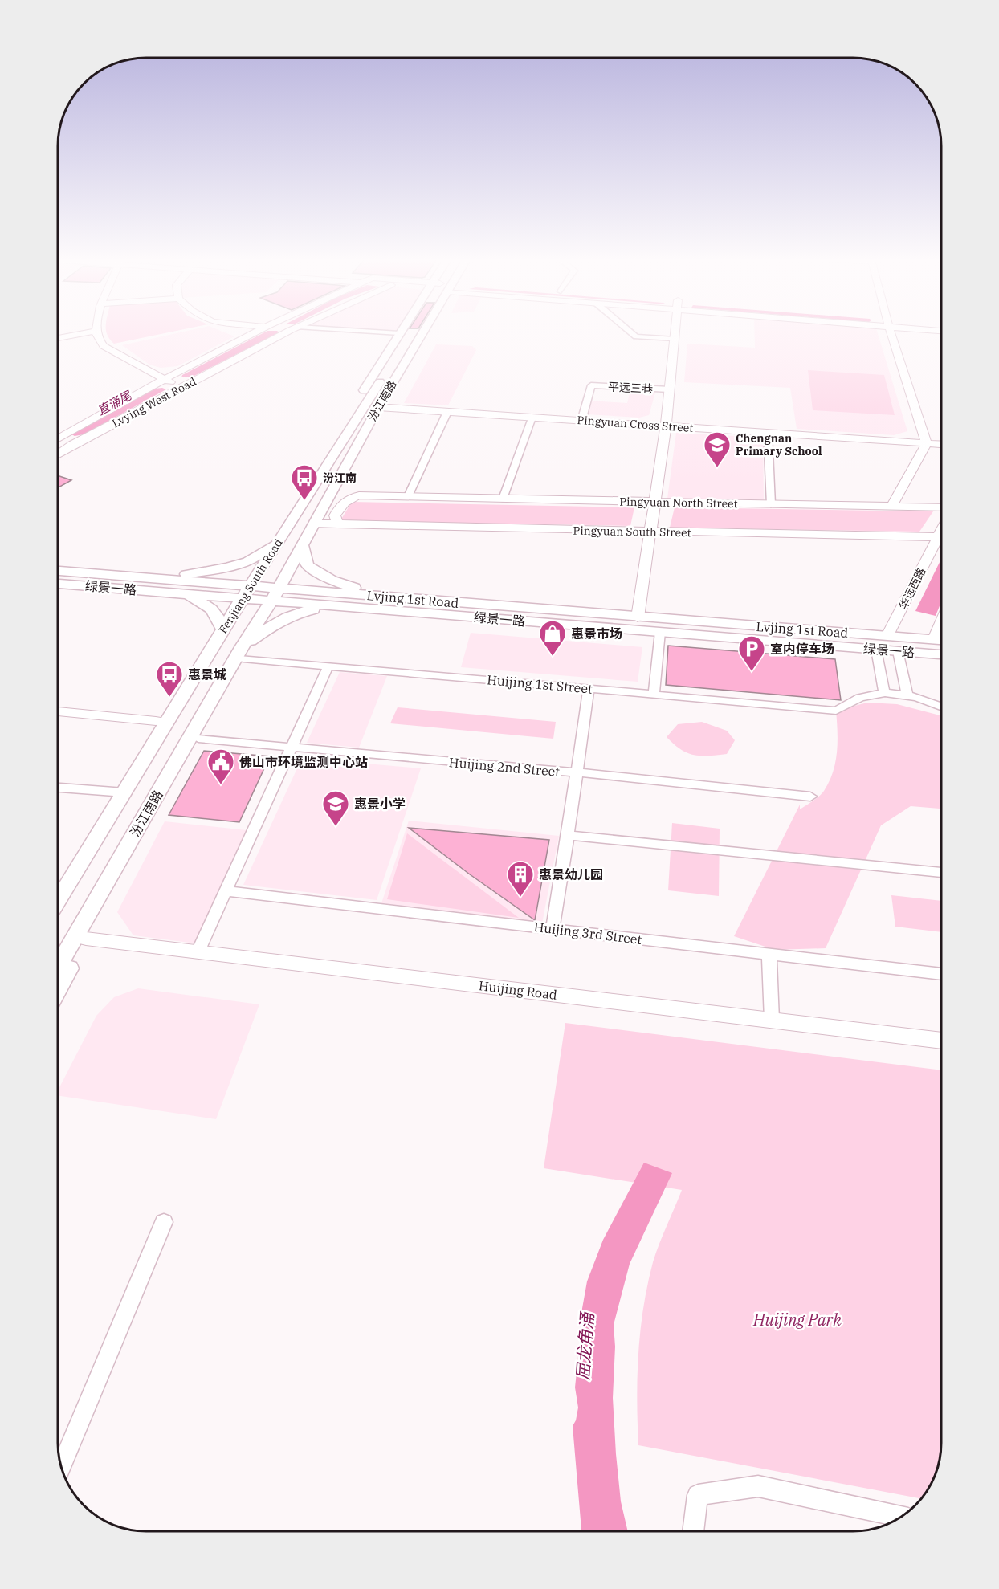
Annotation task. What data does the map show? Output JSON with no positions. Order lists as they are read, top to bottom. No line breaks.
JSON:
{"streets":{"main road":["汾江南路","Fenjiang South Road","绿景一路","Lvjing 1st Road"],"street":["平远三巷","Lvying West Road","Pingyuan Cross Street","Pingyuan North Street","Pingyuan South Street","华远西路","Huijing 1st Street","Huijing 2nd Street","Huijing 3rd Street","Huijing Road"]},"crossings":[["平远三巷","Pingyuan Cross Street"],["汾江南路","Pingyuan Cross Street"],["汾江南路","Pingyuan South Street"],["汾江南路","Huijing 1st Street"],["Fenjiang South Road","绿景一路"],["Fenjiang South Road","Lvjing 1st Road"],["华远西路","Lvjing 1st Road"]],"water":["直涌尾","屈龙角涌"],"parks":["Huijing Park"],"places":{"school or university":["Chengnan Primary School","惠景小学"],"bus stop":["汾江南","惠景城"],"shop":["惠景市场"],"parking":["室内停车场"],"public building":["佛山市环境监测中心站"],"building":["惠景幼儿园"]}}
